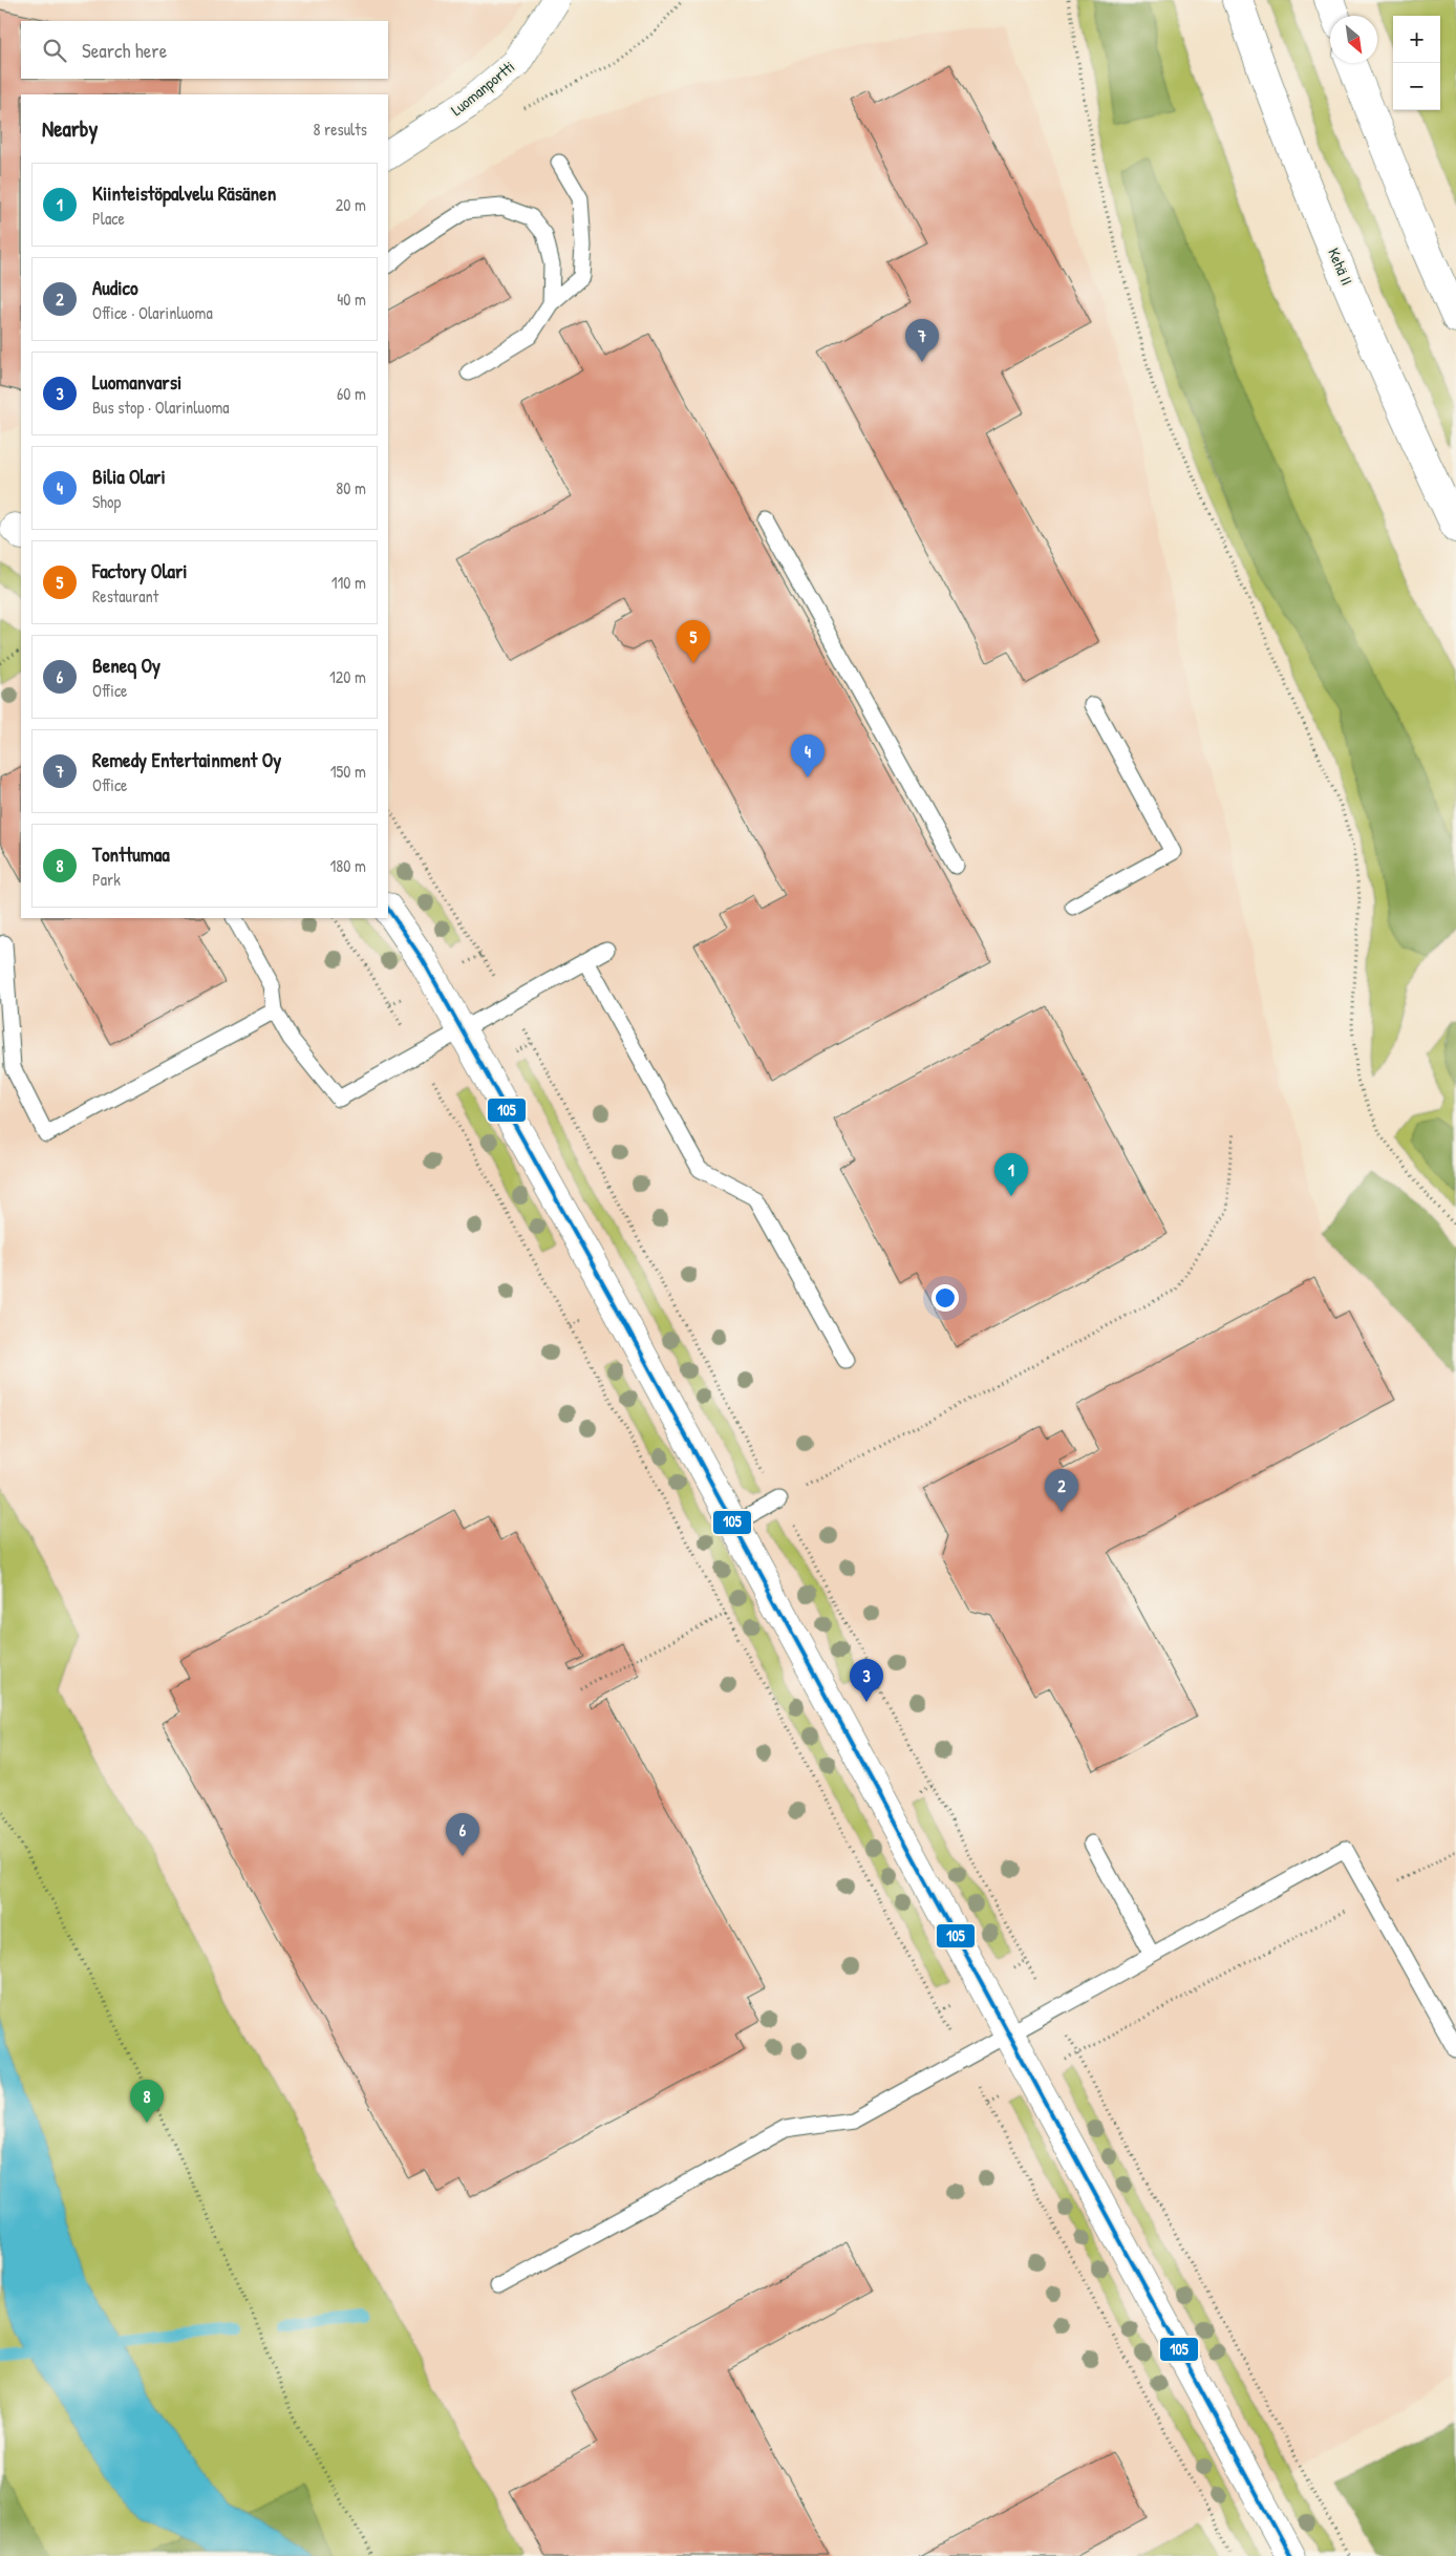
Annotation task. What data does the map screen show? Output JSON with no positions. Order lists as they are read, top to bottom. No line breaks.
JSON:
{"streets":{"main road":["Luomanportti","Kehä II"]},"lines":["transit line 105"],"north":"bottom right","page":{"map_buttons":["+","−"],"search":"Search here","heading":["Nearby","8 results"],"list":[{"mark":"1","name":"Kiinteistöpalvelu Räsänen","note":"Place","value":"20 m"},{"mark":"2","name":"Audico","note":"Office · Olarinluoma","value":"40 m"},{"mark":"3","name":"Luomanvarsi","note":"Bus stop · Olarinluoma","value":"60 m"},{"mark":"4","name":"Bilia Olari","note":"Shop","value":"80 m"},{"mark":"5","name":"Factory Olari","note":"Restaurant","value":"110 m"},{"mark":"6","name":"Beneq Oy","note":"Office","value":"120 m"},{"mark":"7","name":"Remedy Entertainment Oy","note":"Office","value":"150 m"},{"mark":"8","name":"Tonttumaa","note":"Park","value":"180 m"}],"pins":["7","5","4","1","2","3","6","8"]}}
